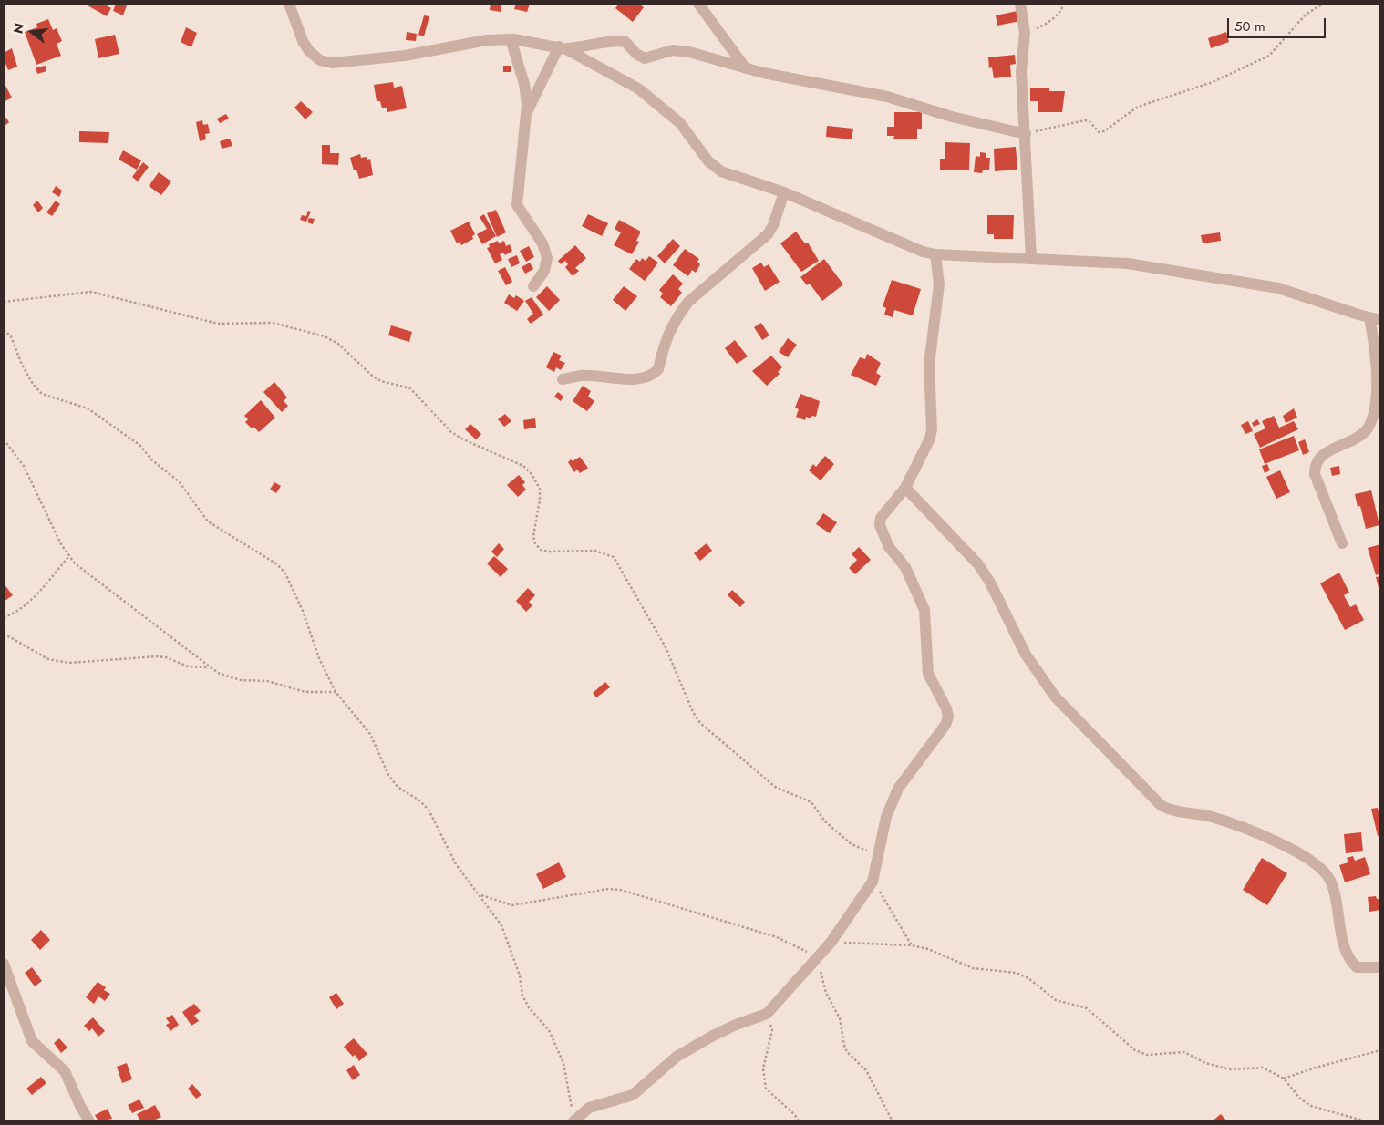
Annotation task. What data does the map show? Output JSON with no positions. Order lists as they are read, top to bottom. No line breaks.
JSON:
{"scale_bar":"50 m","north":"left"}
